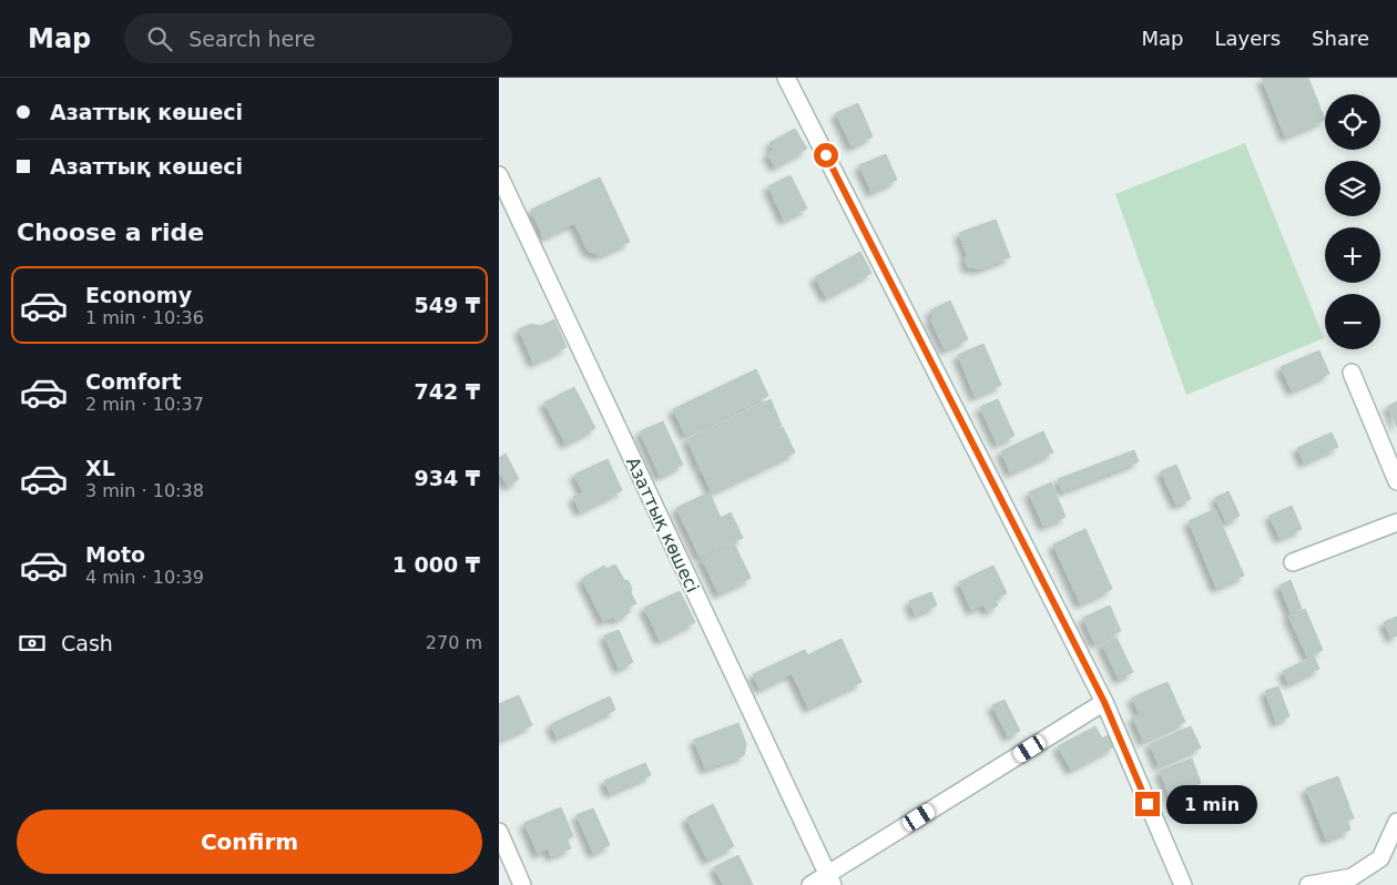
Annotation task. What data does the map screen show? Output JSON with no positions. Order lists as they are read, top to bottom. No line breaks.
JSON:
{"streets":{"street":["Азаттық көшесі"]},"page":{"header":"Map","search":"Search here","nav":["Map","Layers","Share"],"banner":["Азаттық көшесі","Азаттық көшесі"],"map_buttons":["+","−"],"heading":"Choose a ride","list":[{"name":"Economy","note":"1 min · 10:36","value":"549 ₸"},{"name":"Comfort","note":"2 min · 10:37","value":"742 ₸"},{"name":"XL","note":"3 min · 10:38","value":"934 ₸"},{"name":"Moto","note":"4 min · 10:39","value":"1 000 ₸"}],"pay":["Cash","270 m"],"bubble":"1 min","buttons":"Confirm"}}
